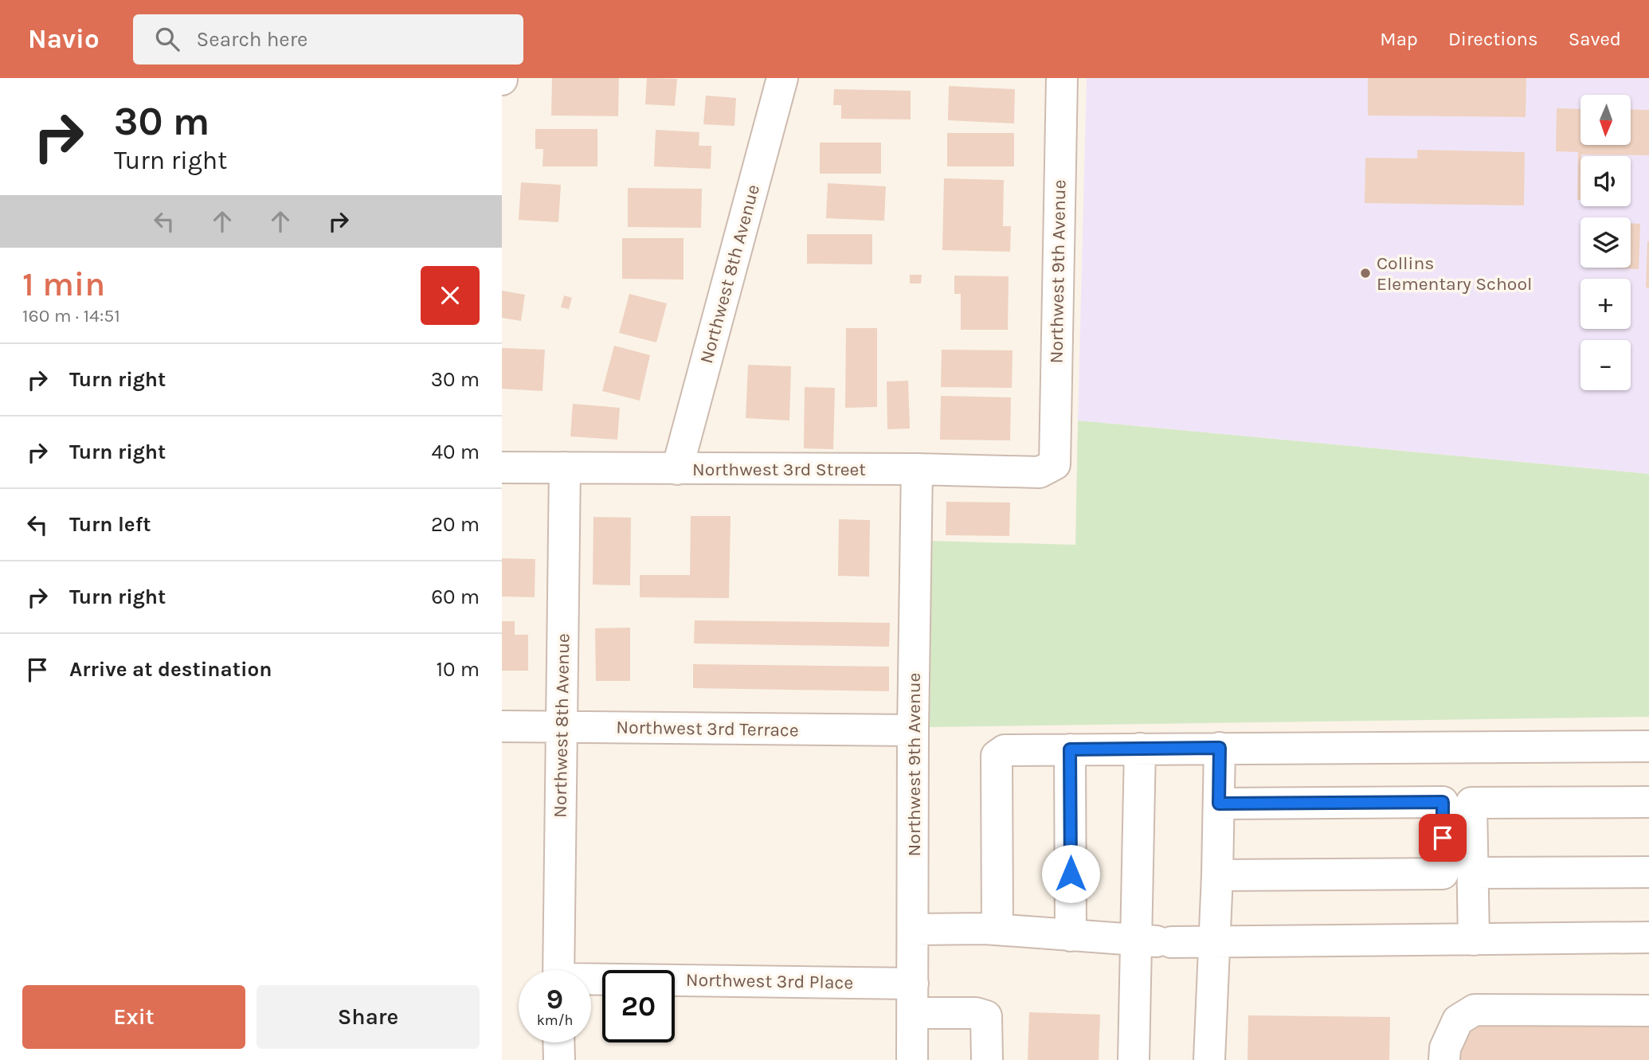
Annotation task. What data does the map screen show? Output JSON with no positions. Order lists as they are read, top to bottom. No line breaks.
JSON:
{"streets":{"street":["Northwest 9th Avenue","Northwest 8th Avenue","Northwest 3rd Street","Northwest 3rd Terrace","Northwest 3rd Place"]},"crossings":[["Northwest 9th Avenue","Northwest 3rd Street"],["Northwest 9th Avenue","Northwest 3rd Terrace"],["Northwest 9th Avenue","Northwest 3rd Place"],["Northwest 8th Avenue","Northwest 3rd Street"],["Northwest 8th Avenue","Northwest 3rd Terrace"]],"places":["Collins Elementary School"],"north":"bottom","page":{"header":"Navio","search":"Search here","nav":["Map","Directions","Saved"],"turn":["30 m","Turn right"],"map_buttons":["+","−"],"heading":["1 min","160 m · 14:51"],"list":[{"name":"Turn right","value":"30 m"},{"name":"Turn right","value":"40 m"},{"name":"Turn left","value":"20 m"},{"name":"Turn right","value":"60 m"},{"name":"Arrive at destination","value":"10 m"}],"speed":"9 km/h","limit":"20","buttons":["Exit","Share"]}}
